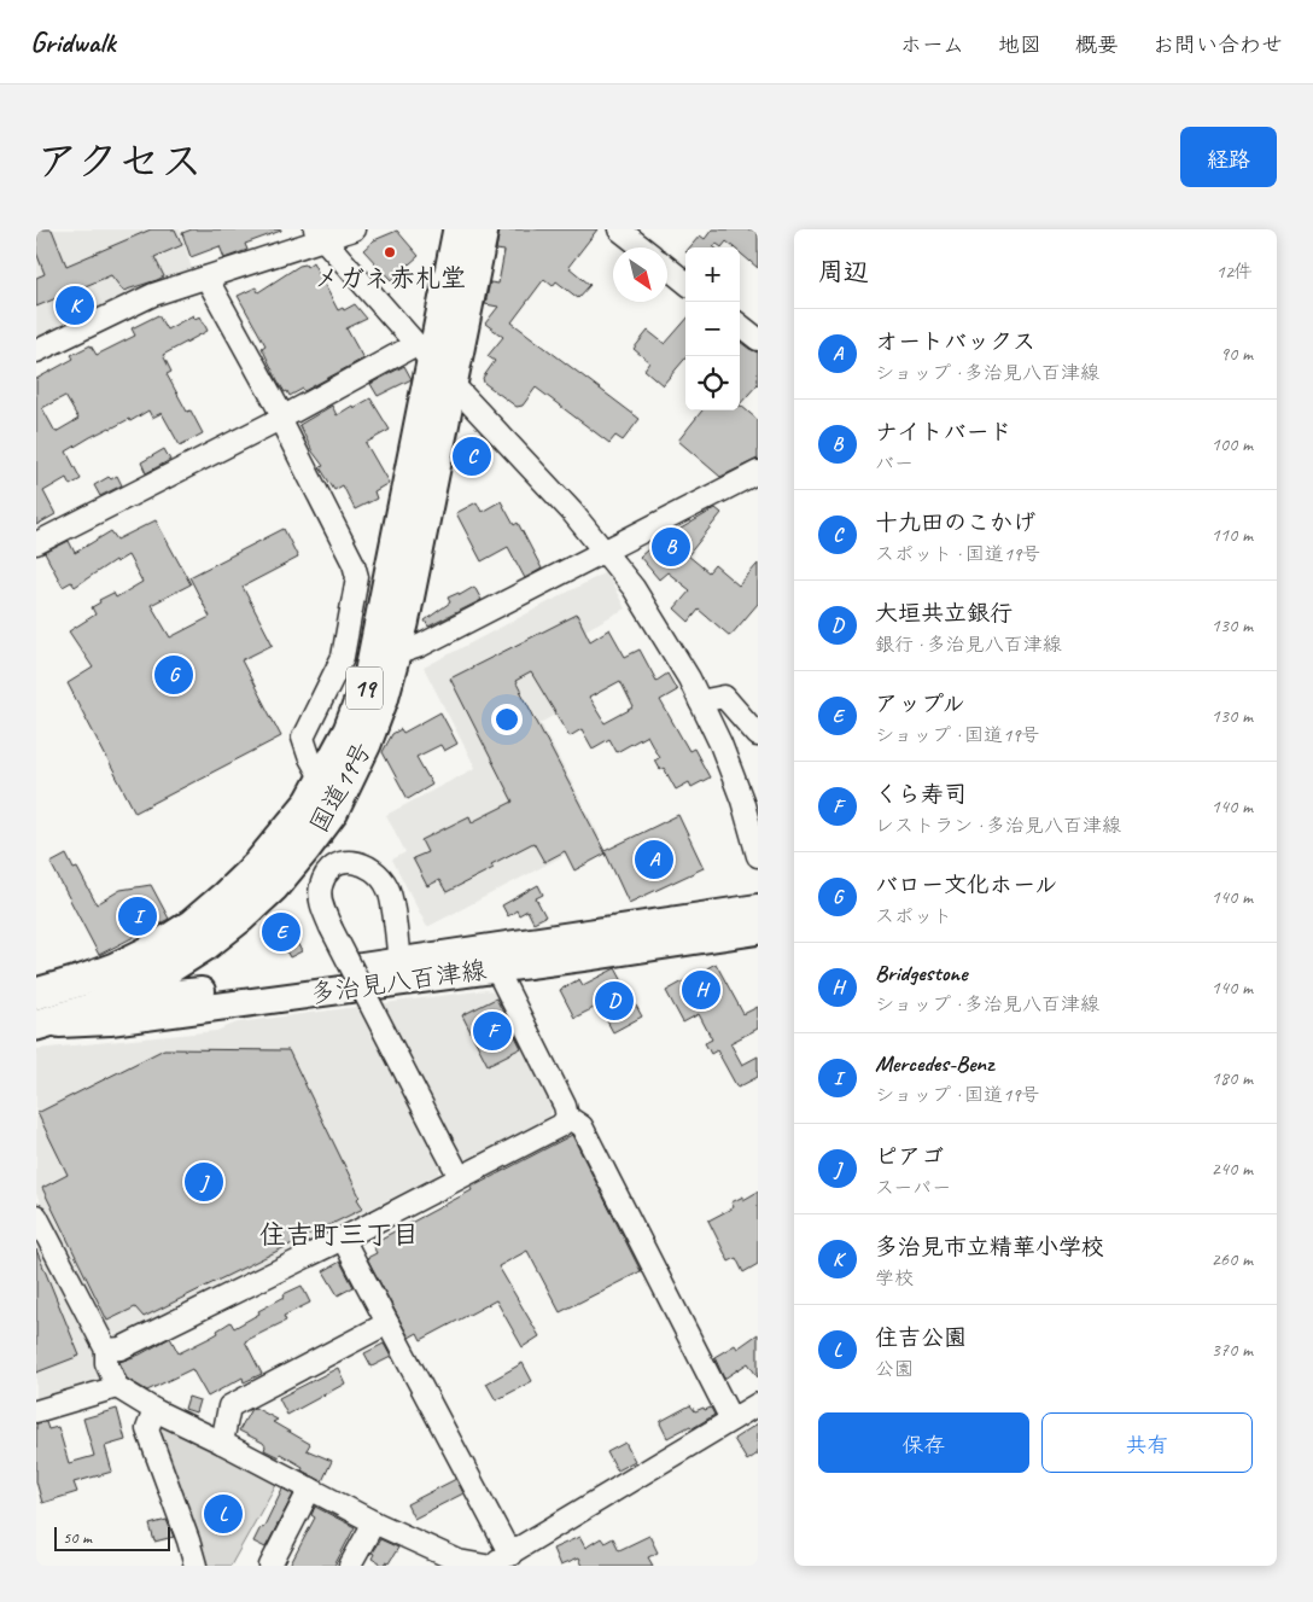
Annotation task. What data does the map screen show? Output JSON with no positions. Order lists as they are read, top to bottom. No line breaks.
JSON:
{"streets":{"highway":["19","国道19号"],"main road":["多治見八百津線"]},"crossings":[["国道19号","多治見八百津線"]],"districts":["住吉町三丁目"],"places":["メガネ赤札堂"],"scale_bar":"50 m","north":"bottom right","page":{"header":"Gridwalk","nav":["ホーム","地図","概要","お問い合わせ"],"title":"アクセス","buttons":["経路",["保存","共有"]],"heading":["周辺","12件"],"map_buttons":["+","−"],"pins":["K","C","B","G","A","I","E","H","D","F","J","L"],"list":[{"mark":"A","name":"オートバックス","note":"ショップ · 多治見八百津線","value":"90 m"},{"mark":"B","name":"ナイトバード","note":"バー","value":"100 m"},{"mark":"C","name":"十九田のこかげ","note":"スポット · 国道19号","value":"110 m"},{"mark":"D","name":"大垣共立銀行","note":"銀行 · 多治見八百津線","value":"130 m"},{"mark":"E","name":"アップル","note":"ショップ · 国道19号","value":"130 m"},{"mark":"F","name":"くら寿司","note":"レストラン · 多治見八百津線","value":"140 m"},{"mark":"G","name":"バロー文化ホール","note":"スポット","value":"140 m"},{"mark":"H","name":"Bridgestone","note":"ショップ · 多治見八百津線","value":"140 m"},{"mark":"I","name":"Mercedes-Benz","note":"ショップ · 国道19号","value":"180 m"},{"mark":"J","name":"ピアゴ","note":"スーパー","value":"240 m"},{"mark":"K","name":"多治見市立精華小学校","note":"学校","value":"260 m"},{"mark":"L","name":"住吉公園","note":"公園","value":"370 m"}],"scale":"50 m"}}
